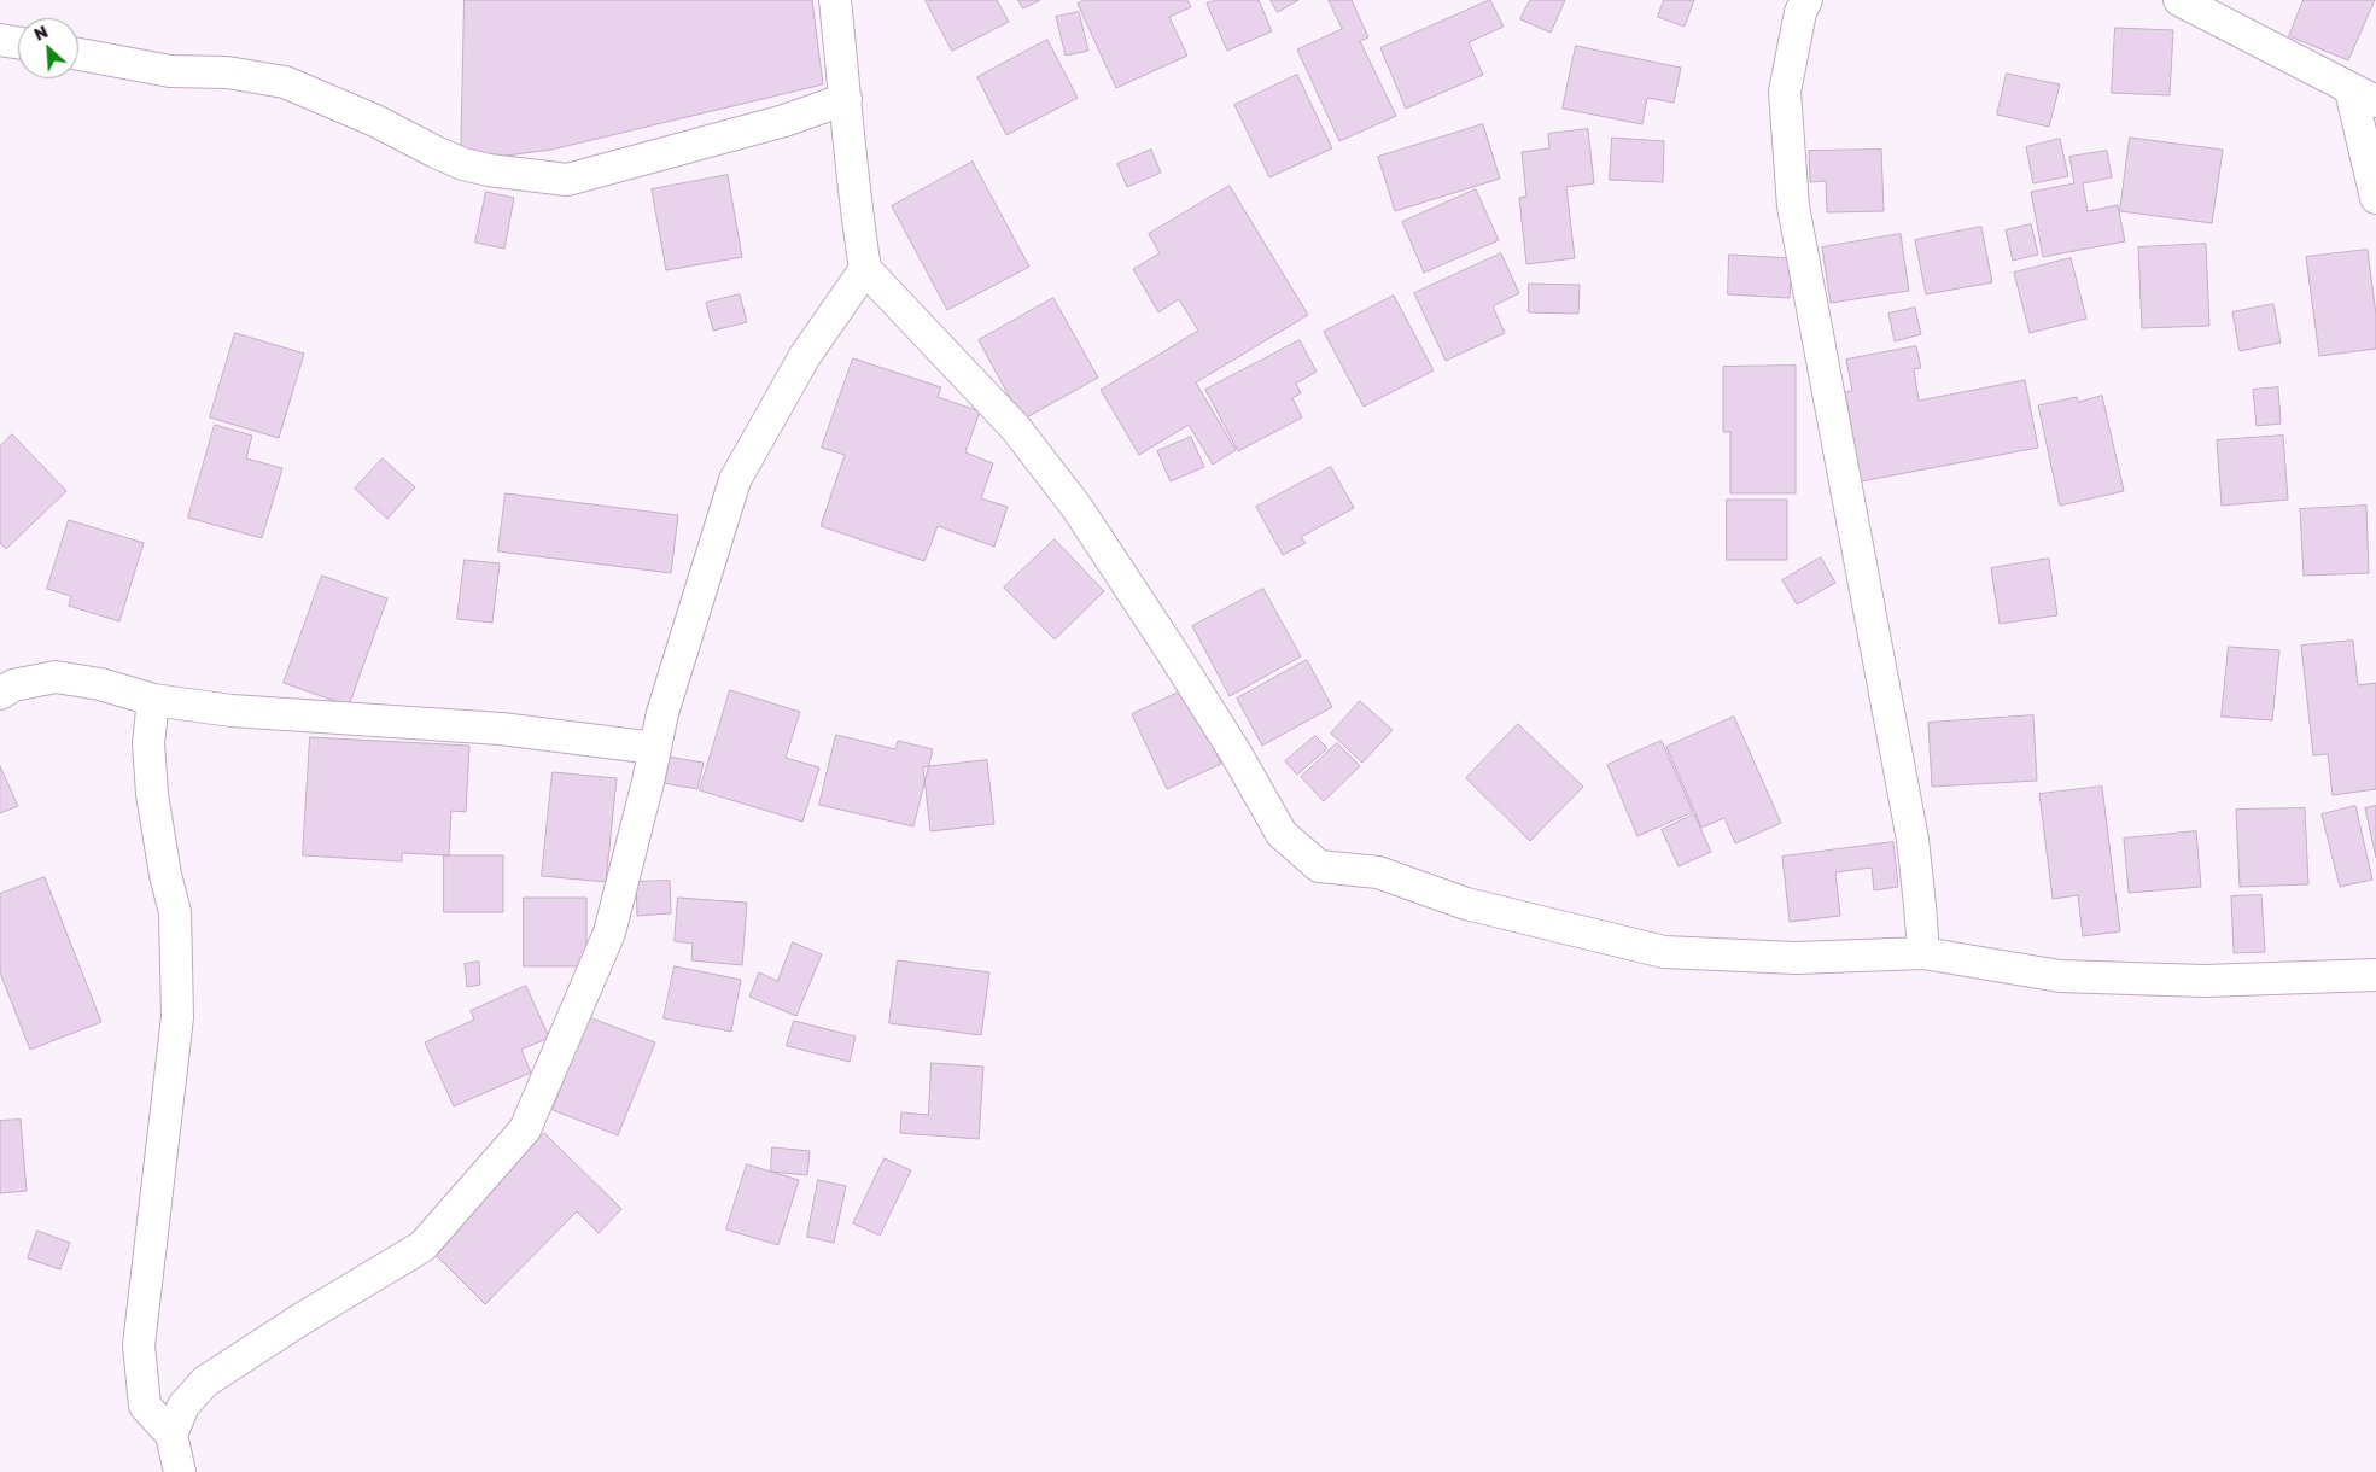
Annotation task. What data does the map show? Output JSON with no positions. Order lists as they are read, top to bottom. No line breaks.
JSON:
{"north":"top left"}
